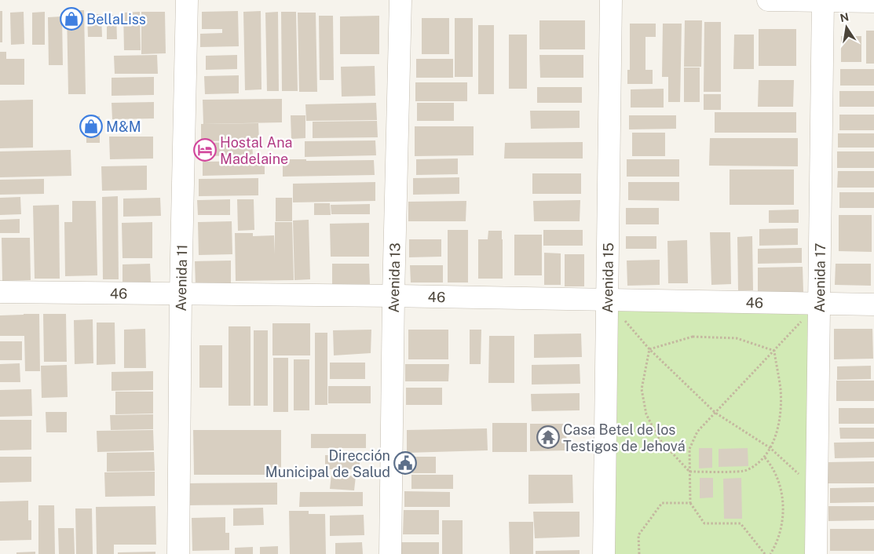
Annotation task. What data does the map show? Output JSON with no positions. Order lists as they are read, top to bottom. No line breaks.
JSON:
{"streets":{"street":["Avenida 11","Avenida 13","Avenida 15","Avenida 17","46"]},"crossings":[["Avenida 11","46"],["Avenida 13","46"],["Avenida 15","46"],["Avenida 17","46"]],"places":{"shop":["BellaLiss","M&M"],"hotel":["Hostal Ana Madelaine"],"temple":["Casa Betel de los Testigos de Jehová"],"public building":["Dirección Municipal de Salud"]},"north":"top"}
